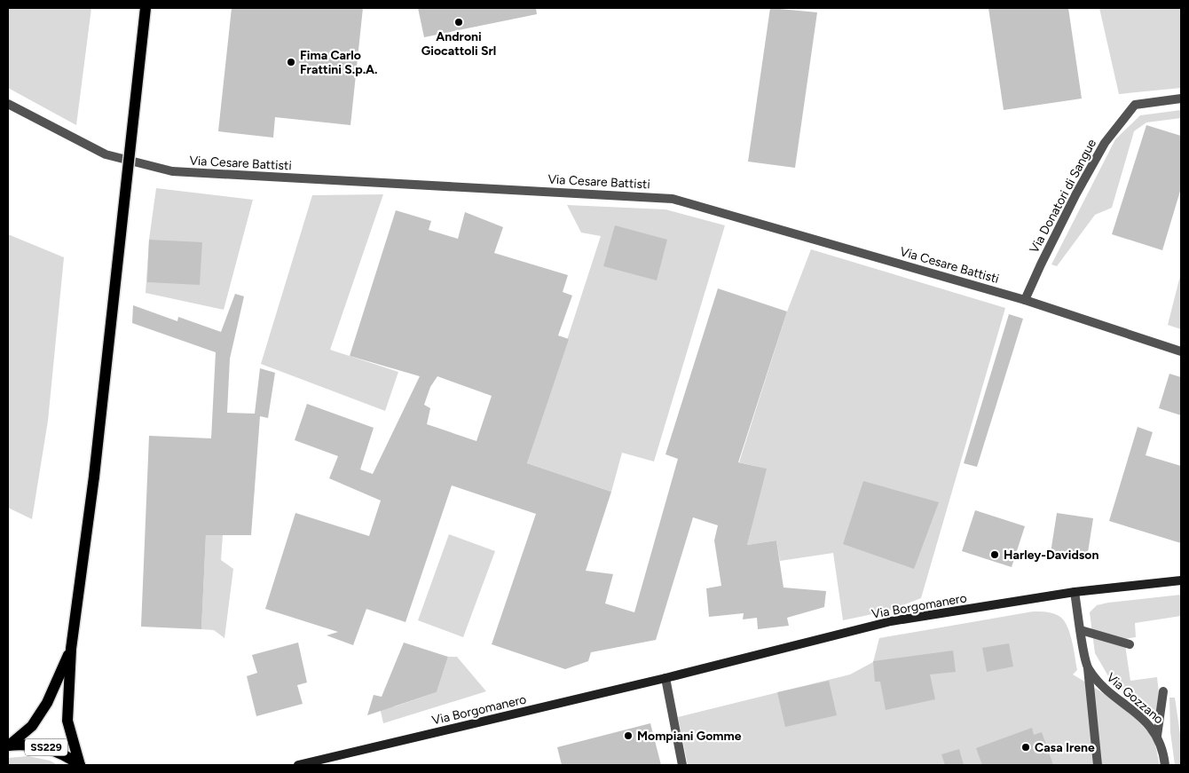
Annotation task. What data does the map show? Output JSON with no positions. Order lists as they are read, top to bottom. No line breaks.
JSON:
{"streets":{"main road":["Via Borgomanero","SS229"],"street":["Via Cesare Battisti","Via Donatori di Sangue","Via Gozzano"]},"crossings":[["Via Cesare Battisti","Via Donatori di Sangue"],["Via Borgomanero","Via Gozzano"]],"places":["Androni Giocattoli Srl","Fima Carlo Frattini S.p.A.","Harley-Davidson","Mompiani Gomme","Casa Irene"]}
